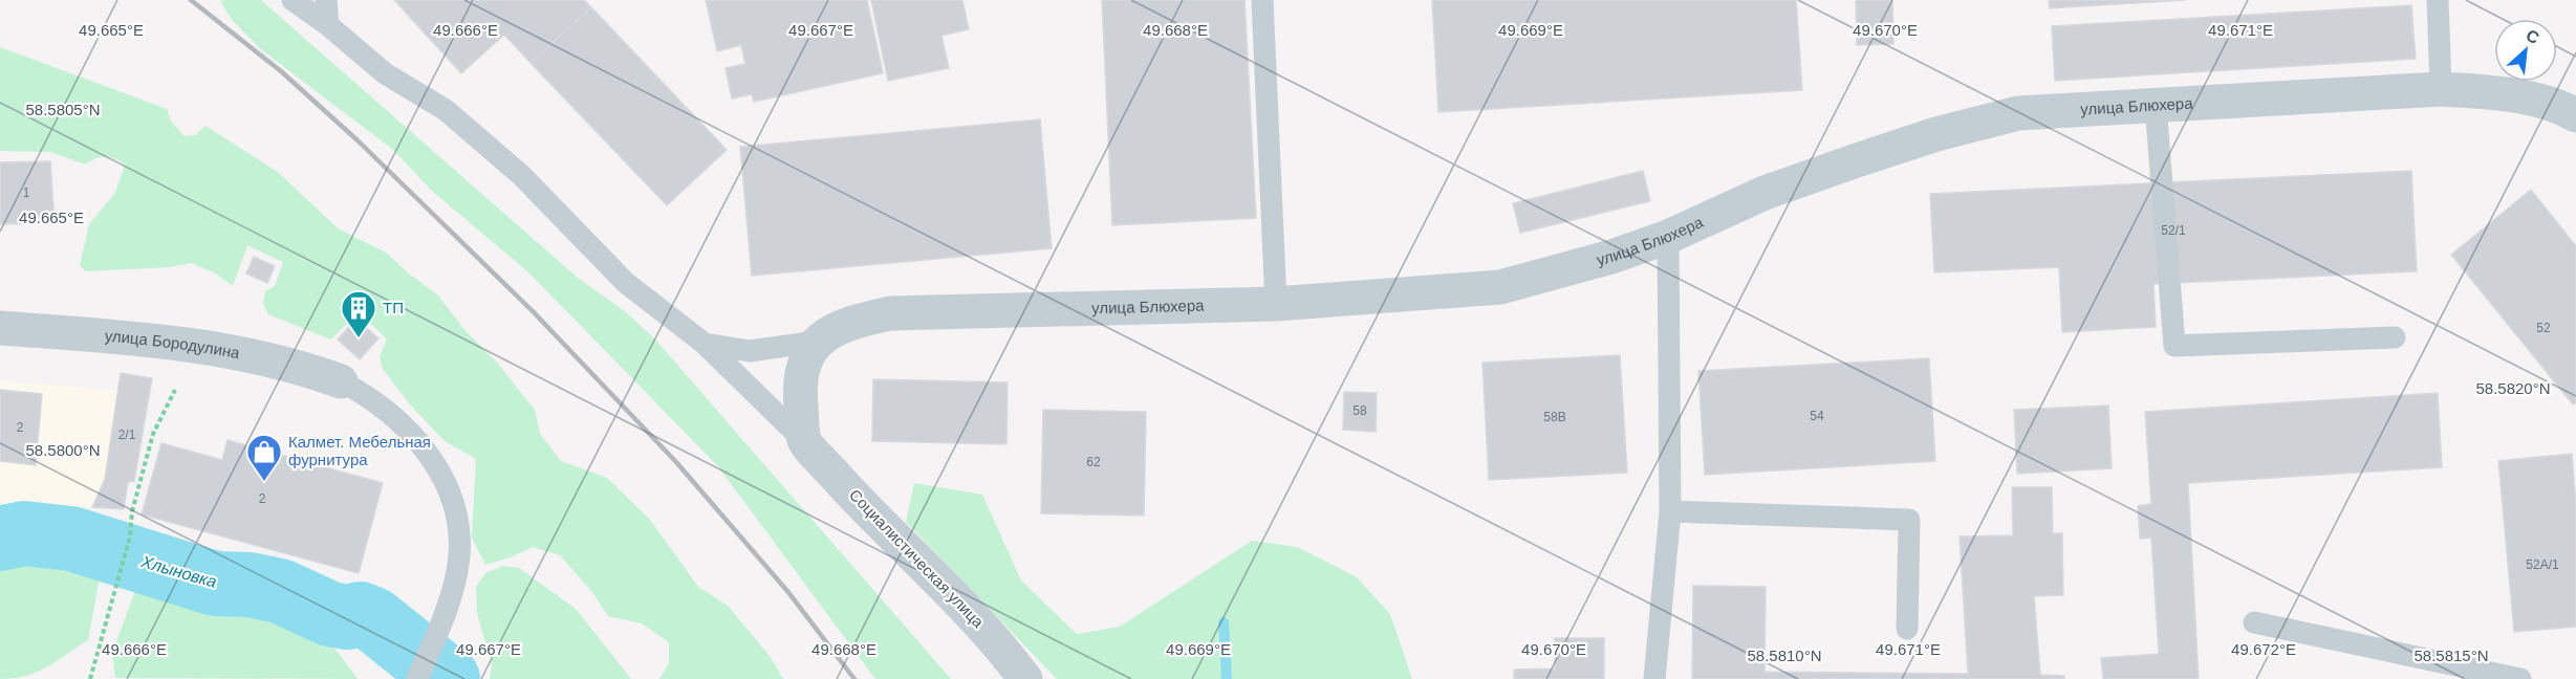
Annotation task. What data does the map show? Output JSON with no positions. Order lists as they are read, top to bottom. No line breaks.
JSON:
{"streets":{"street":["улица Блюхера","улица Бородулина","Социалистическая улица"]},"water":["Хлыновка"],"places":{"building":["ТП"],"shop":["Калмет. Мебельная фурнитура"]},"house_numbers":["1","52/1","52","58","54","58В","2","2/1","62","2","52А/1"],"north":"top right","coordinates":["49.665°E","49.666°E","49.667°E","49.668°E","49.669°E","49.670°E","49.671°E","58.5805°N","58.5820°N","58.5800°N","49.672°E","58.5810°N","58.5815°N"]}
